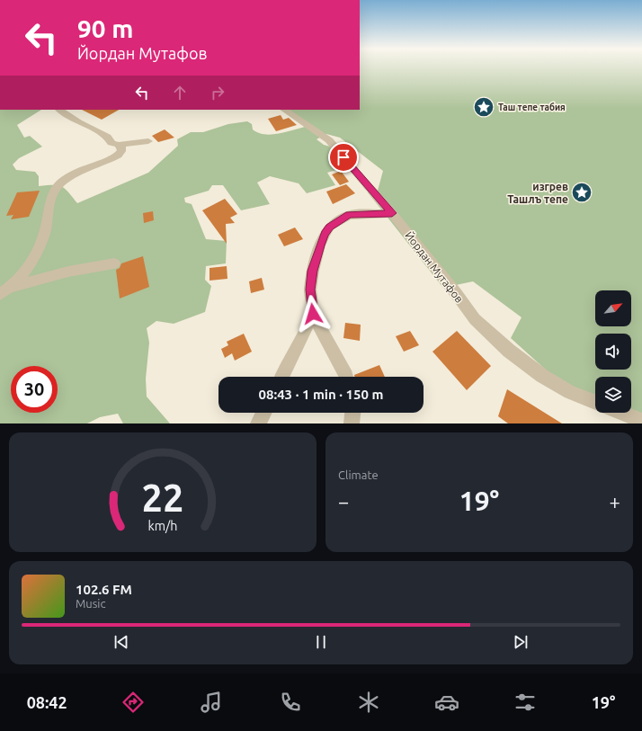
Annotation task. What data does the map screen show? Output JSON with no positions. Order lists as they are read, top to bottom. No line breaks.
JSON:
{"streets":{"street":["Йордан Мутафов"]},"places":{"place":["Таш тепе табия","изгрев Ташлъ тепе"]},"north":"top right","page":{"turn":["90 m","Йордан Мутафов"],"limit":"30","trip":"08:43 · 1 min · 150 m","tile":"Climate","heat":["−","19°","+"],"song":["102.6 FM","Music"],"tabs":["08:42","19°"],"gauge":["22","km/h"]}}
